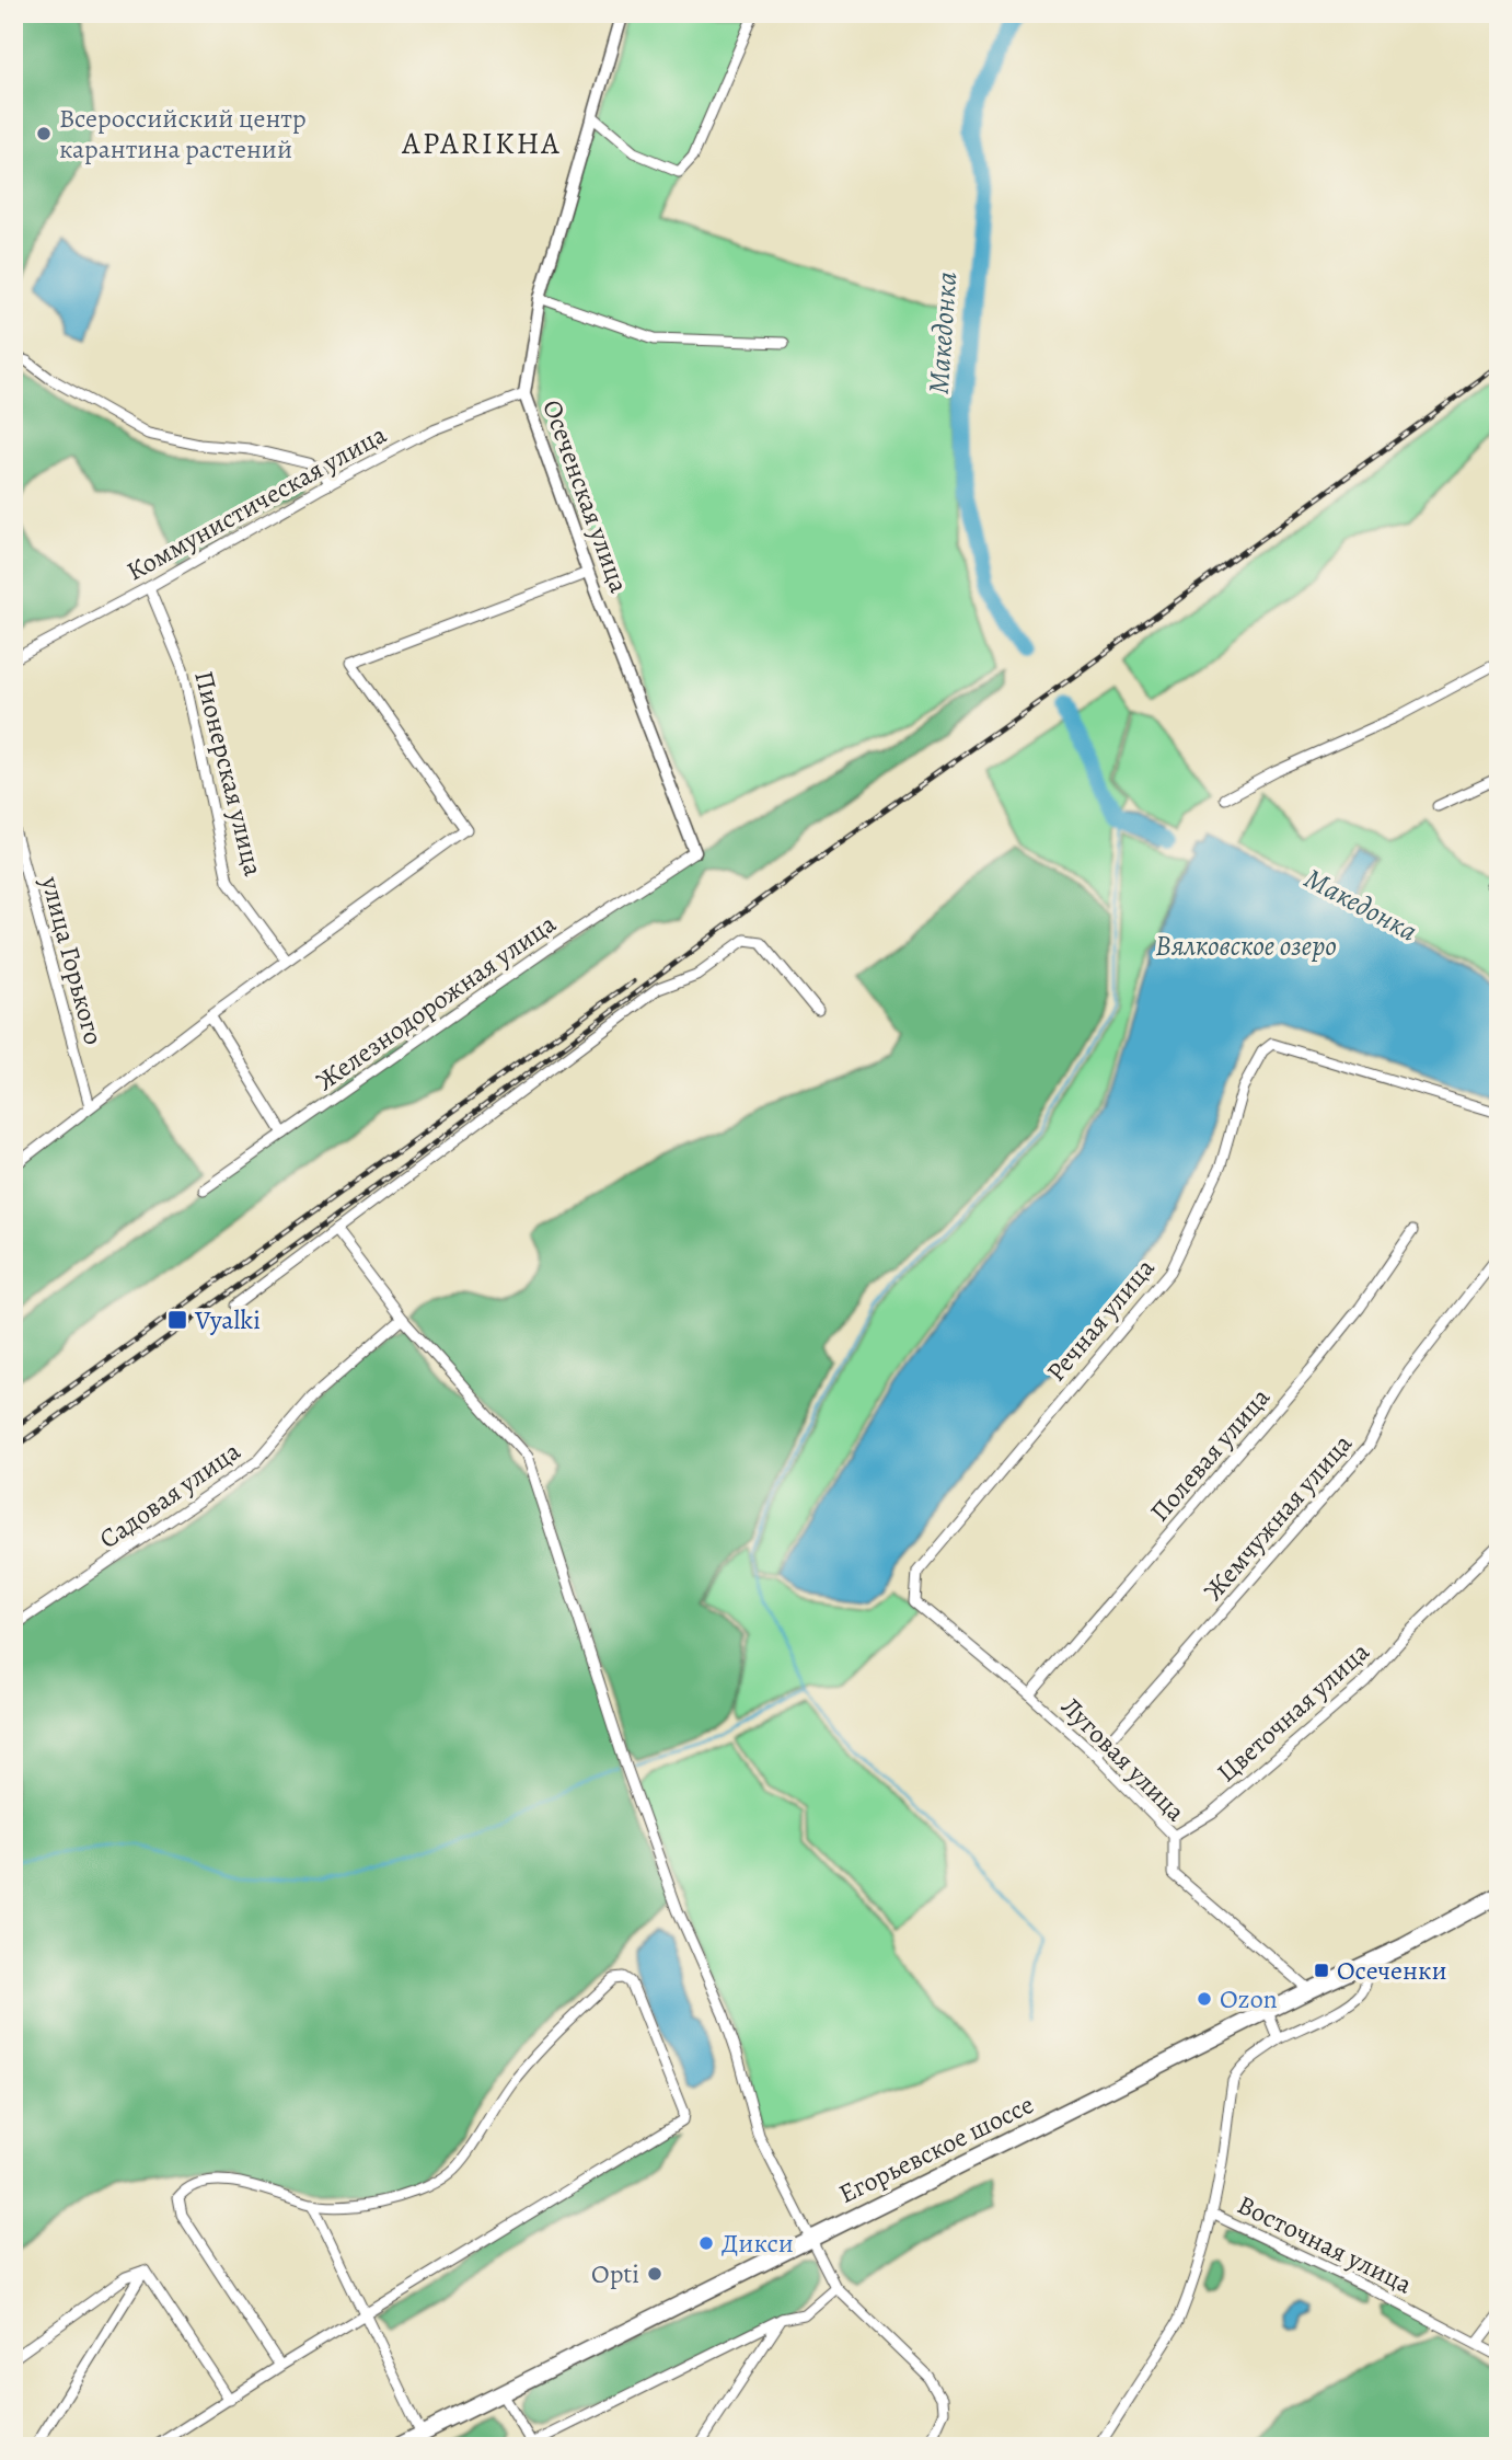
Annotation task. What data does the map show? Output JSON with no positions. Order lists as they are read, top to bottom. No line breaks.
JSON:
{"streets":{"main road":["Егорьевское шоссе"],"street":["Осеченская улица","Коммунистическая улица","Пионерская улица","улица Горького","Железнодорожная улица","Речная улица","Полевая улица","Садовая улица","Жемчужная улица","Цветочная улица","Луговая улица","Восточная улица"]},"crossings":[["Осеченская улица","Коммунистическая улица"],["Осеченская улица","Железнодорожная улица"],["Коммунистическая улица","Пионерская улица"],["Речная улица","Луговая улица"],["Полевая улица","Луговая улица"],["Жемчужная улица","Луговая улица"],["Цветочная улица","Луговая улица"],["Луговая улица","Егорьевское шоссе"],["Егорьевское шоссе","Восточная улица"]],"districts":["APARIKHA"],"water":["Македонка","Вялковское озеро"],"places":{"other":["Всероссийский центр карантина растений","Ozon","Дикси","Opti"],"transit":["Vyalki","Осеченки"]}}
